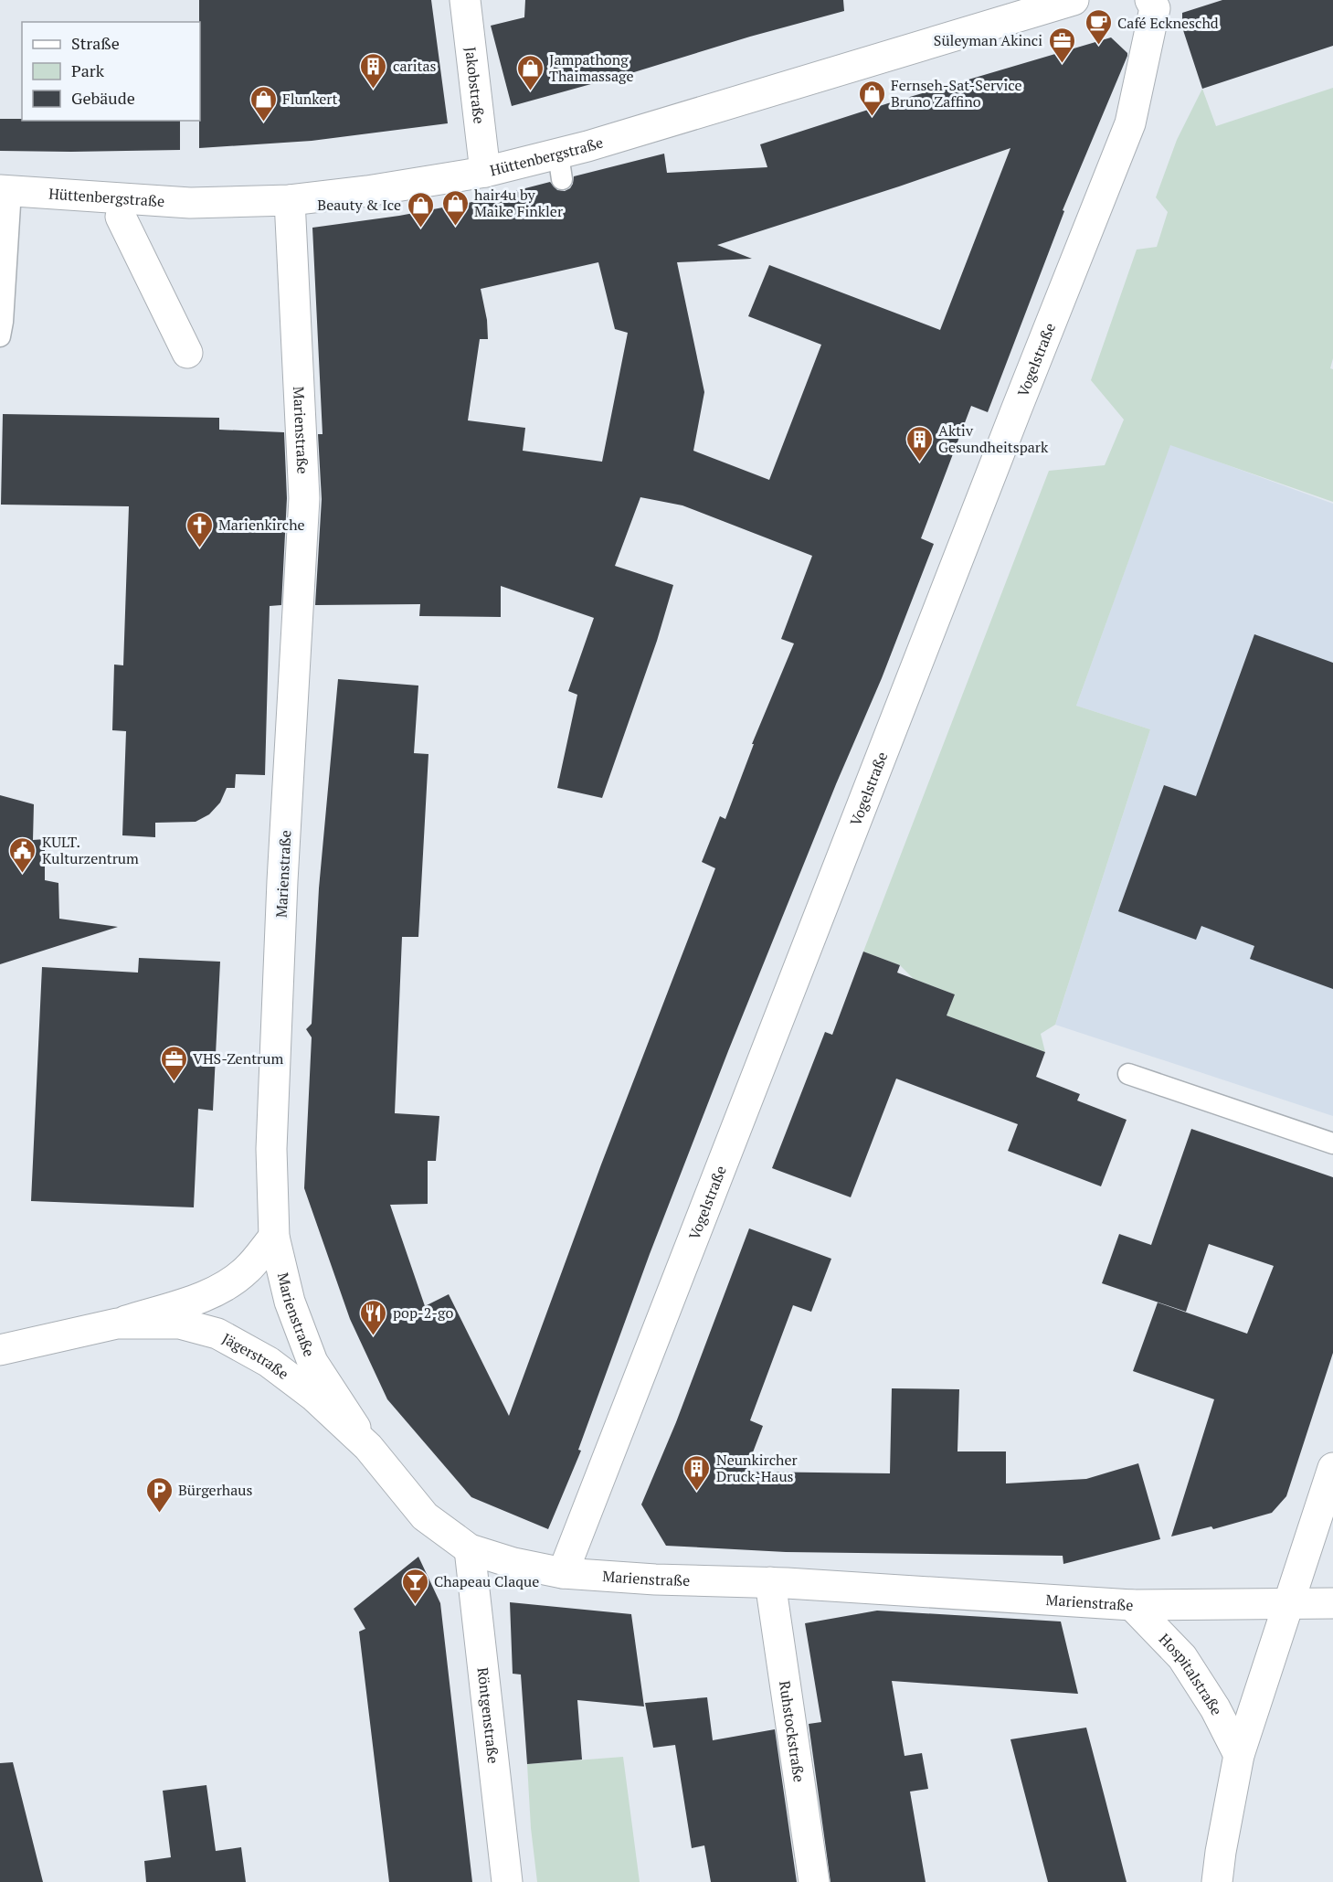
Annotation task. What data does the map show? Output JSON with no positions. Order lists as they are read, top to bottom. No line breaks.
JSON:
{"streets":{"street":["Jakobstraße","Hüttenbergstraße","Vogelstraße","Marienstraße","Jägerstraße","Hospitalstraße","Röntgenstraße","Ruhstockstraße"]},"crossings":[["Jakobstraße","Hüttenbergstraße"],["Hüttenbergstraße","Marienstraße"],["Vogelstraße","Marienstraße"],["Marienstraße","Jägerstraße"],["Marienstraße","Hospitalstraße"],["Marienstraße","Röntgenstraße"],["Marienstraße","Ruhstockstraße"]],"places":{"cafe":["Café Eckneschd"],"office":["Süleyman Akinci","VHS-Zentrum"],"building":["caritas","Aktiv Gesundheitspark","Neunkircher Druck-Haus"],"shop":["Jampathong Thaimassage","Fernseh-Sat-Service Bruno Zaffino","Flunkert","hair4u by Maike Finkler","Beauty & Ice"],"church":["Marienkirche"],"public building":["KULT. Kulturzentrum"],"restaurant":["pop-2-go"],"parking":["Bürgerhaus"],"bar":["Chapeau Claque"]},"legend":["Straße","Park","Gebäude"]}
